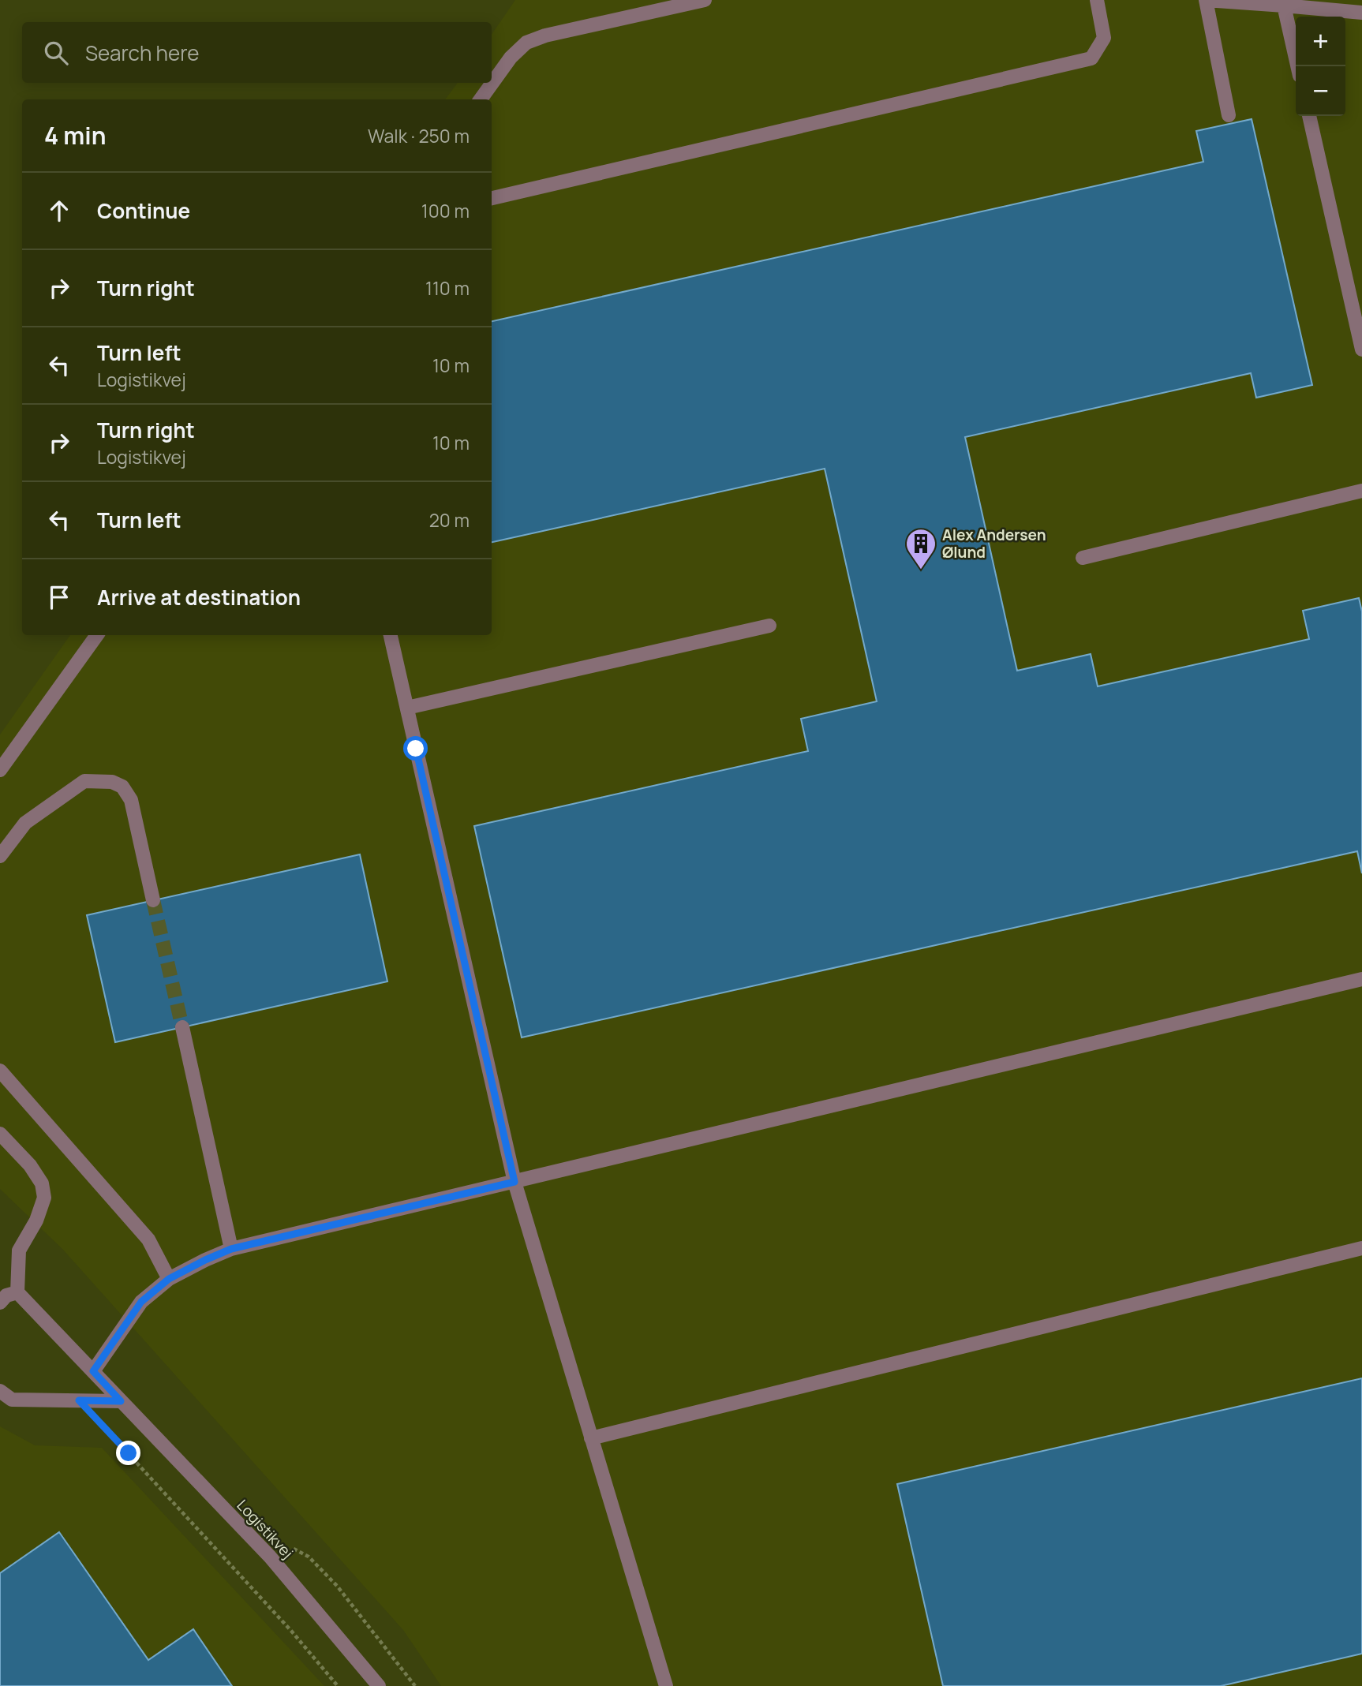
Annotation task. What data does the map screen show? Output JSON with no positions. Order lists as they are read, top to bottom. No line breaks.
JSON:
{"streets":{"street":["Logistikvej"]},"places":{"building":["Alex Andersen Ølund"]},"page":{"map_buttons":["+","−"],"search":"Search here","heading":["4 min","Walk · 250 m"],"list":[["Continue","100 m"],["Turn right","110 m"],["Turn left","Logistikvej","10 m"],["Turn right","Logistikvej","10 m"],["Turn left","20 m"],"Arrive at destination"]}}
